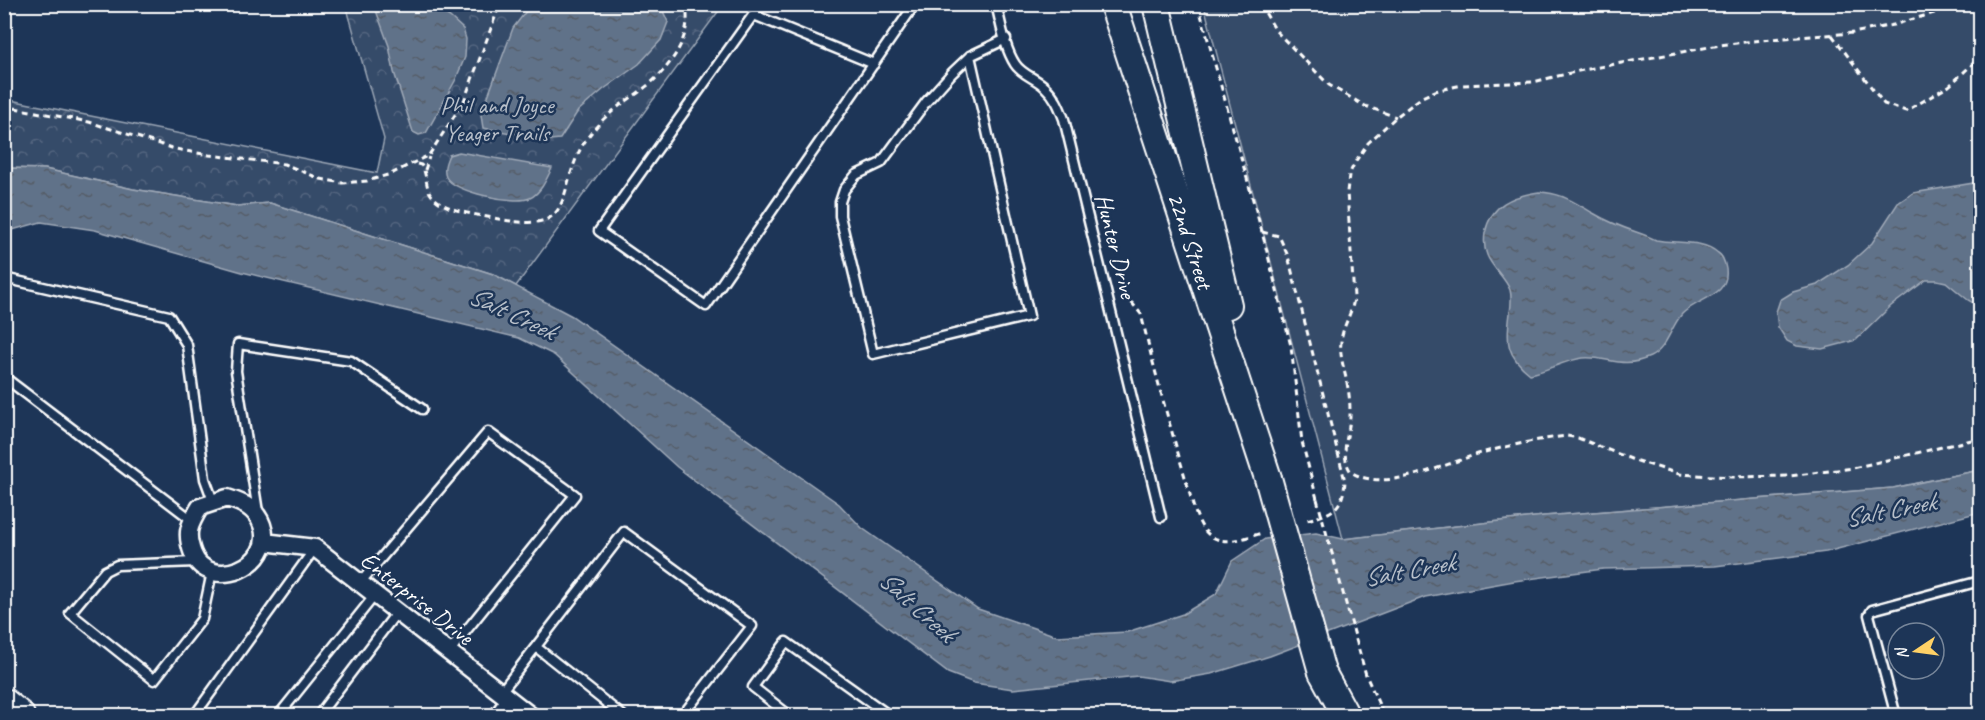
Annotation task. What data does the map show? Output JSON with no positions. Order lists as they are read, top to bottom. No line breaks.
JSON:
{"streets":{"main road":["22nd Street"],"street":["Enterprise Drive"],"lane":["Hunter Drive"]},"water":["Salt Creek"],"parks":["Phil and Joyce Yeager Trails"],"north":"left"}
